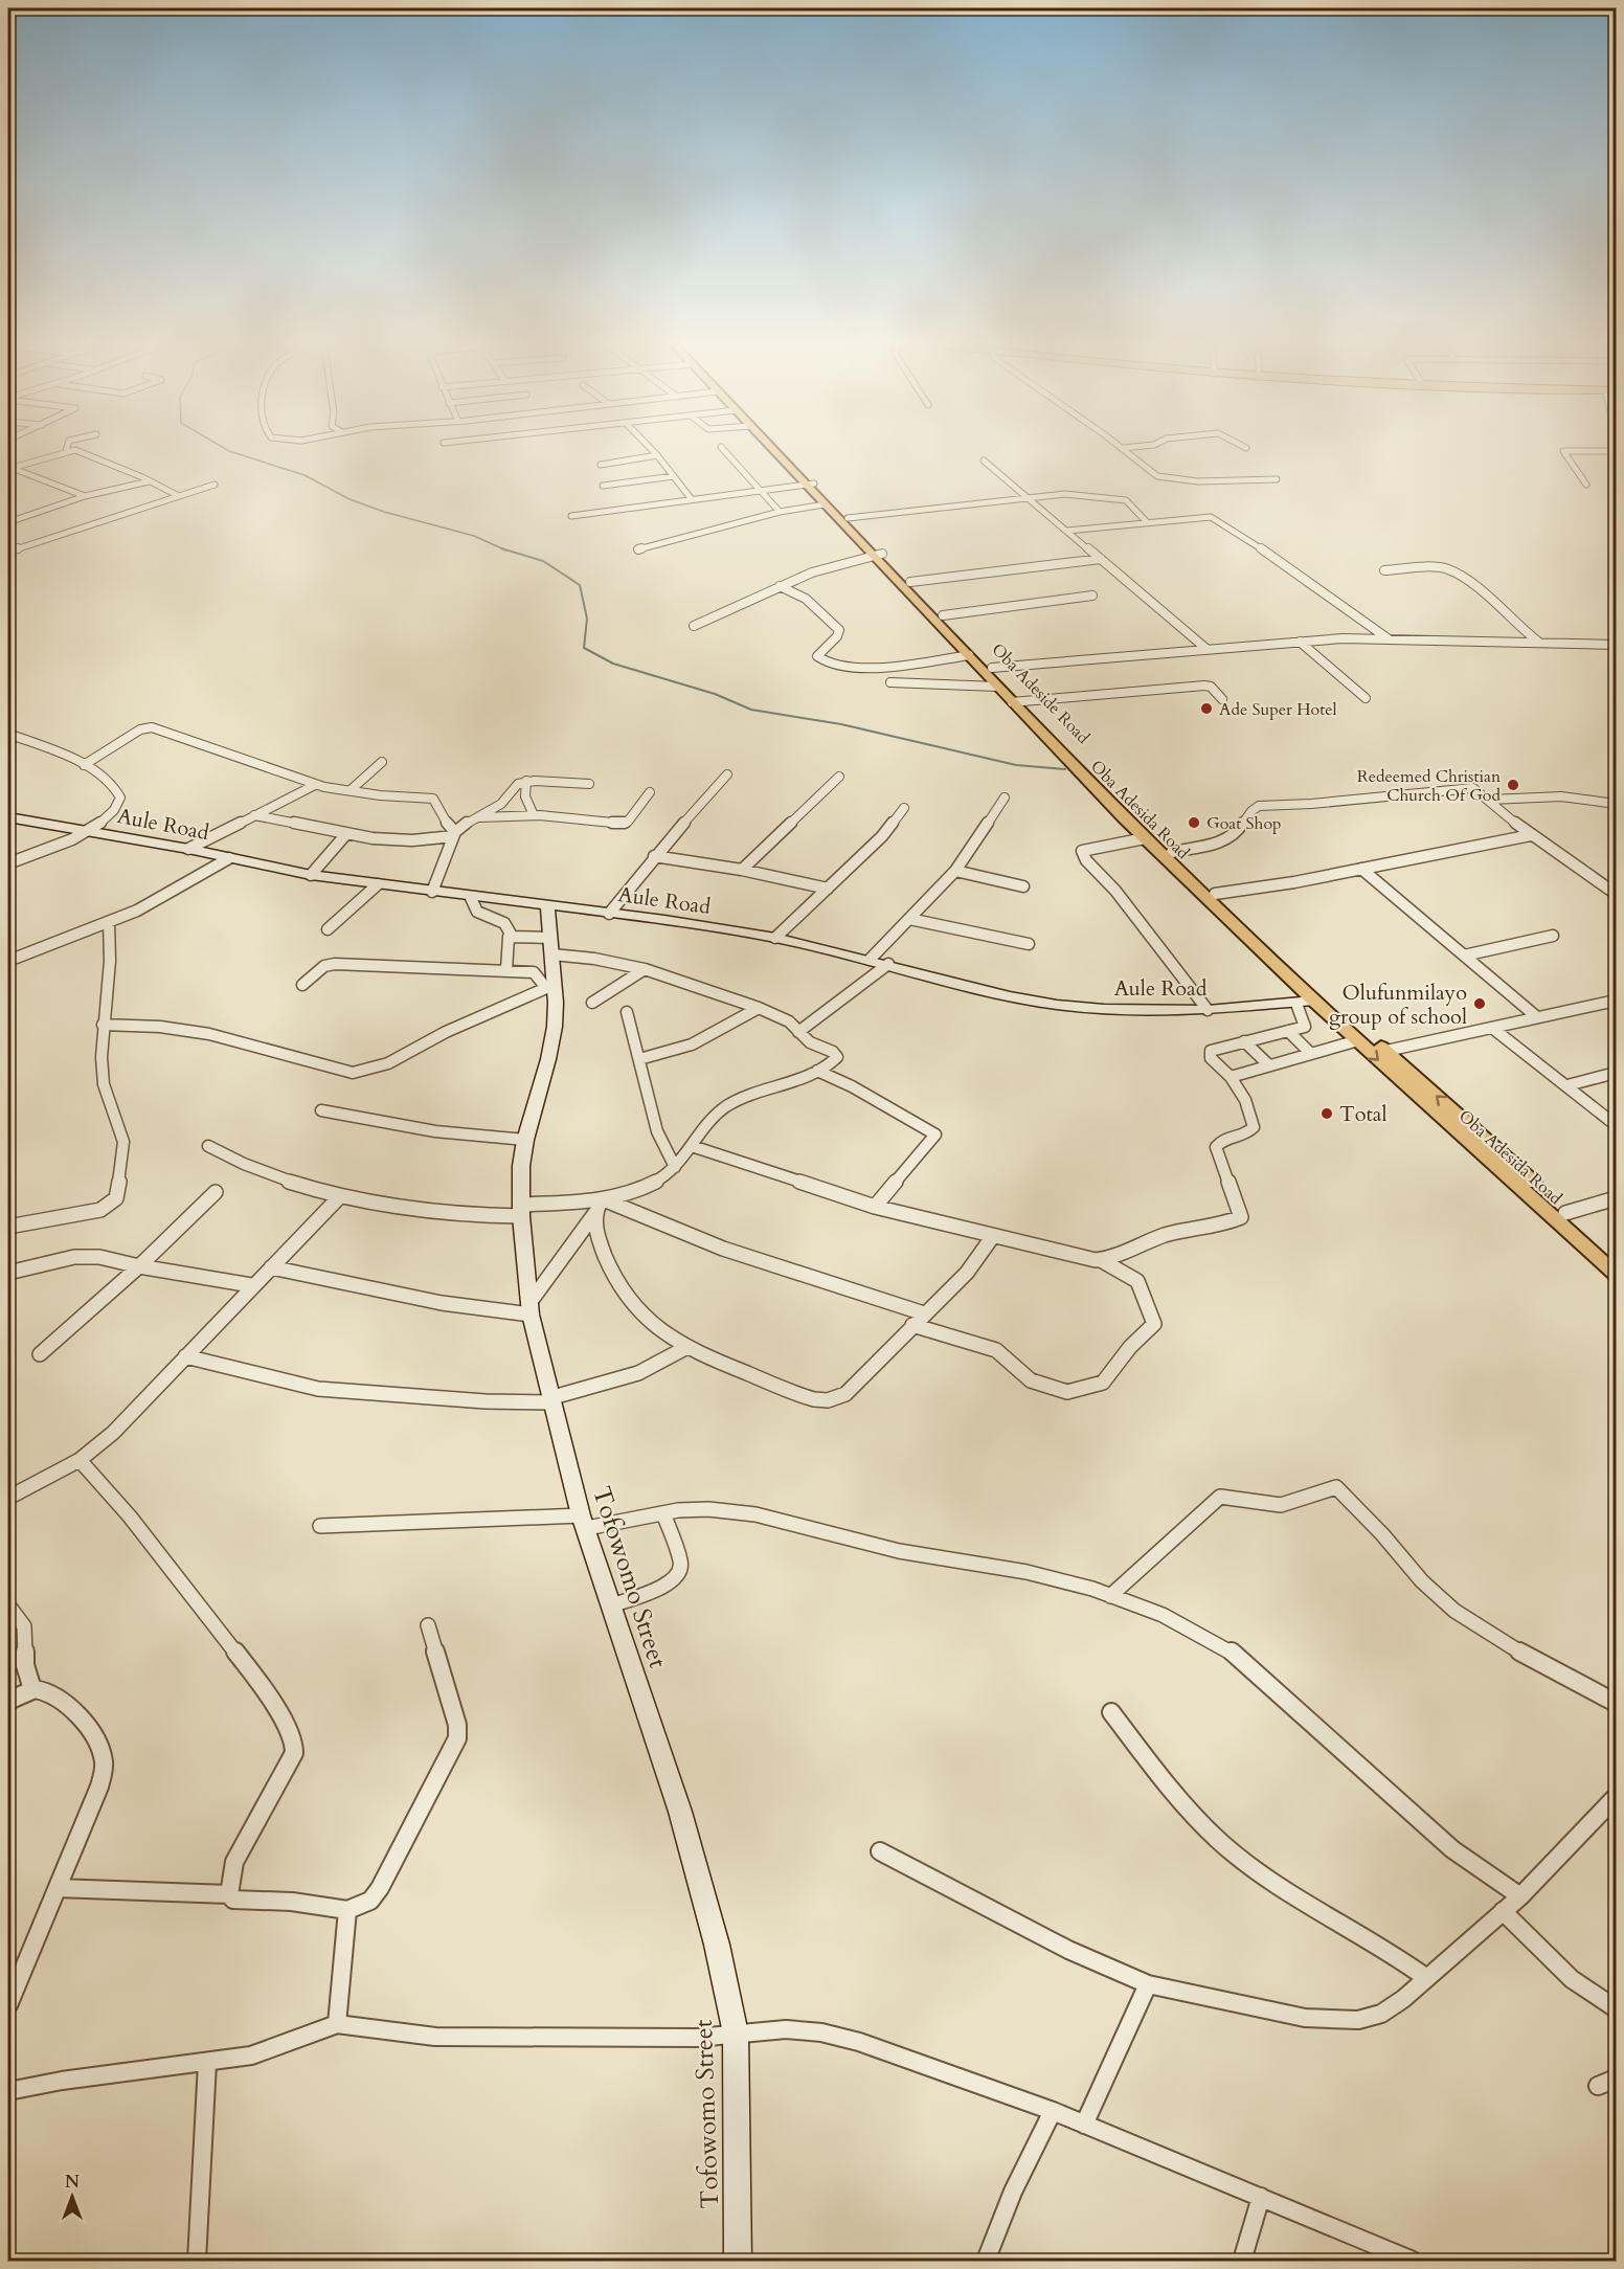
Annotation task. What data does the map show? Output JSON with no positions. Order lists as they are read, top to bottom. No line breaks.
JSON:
{"streets":{"main road":["Oba Adeside Road","Oba Adesida Road"],"street":["Aule Road","Tofowomo Street"]},"crossings":[["Oba Adeside Road","Oba Adesida Road"],["Oba Adesida Road","Aule Road"],["Aule Road","Tofowomo Street"]],"places":["Ade Super Hotel","Redeemed Christian Church Of God","Goat Shop","Olufunmilayo group of school","Total"],"north":"top"}
